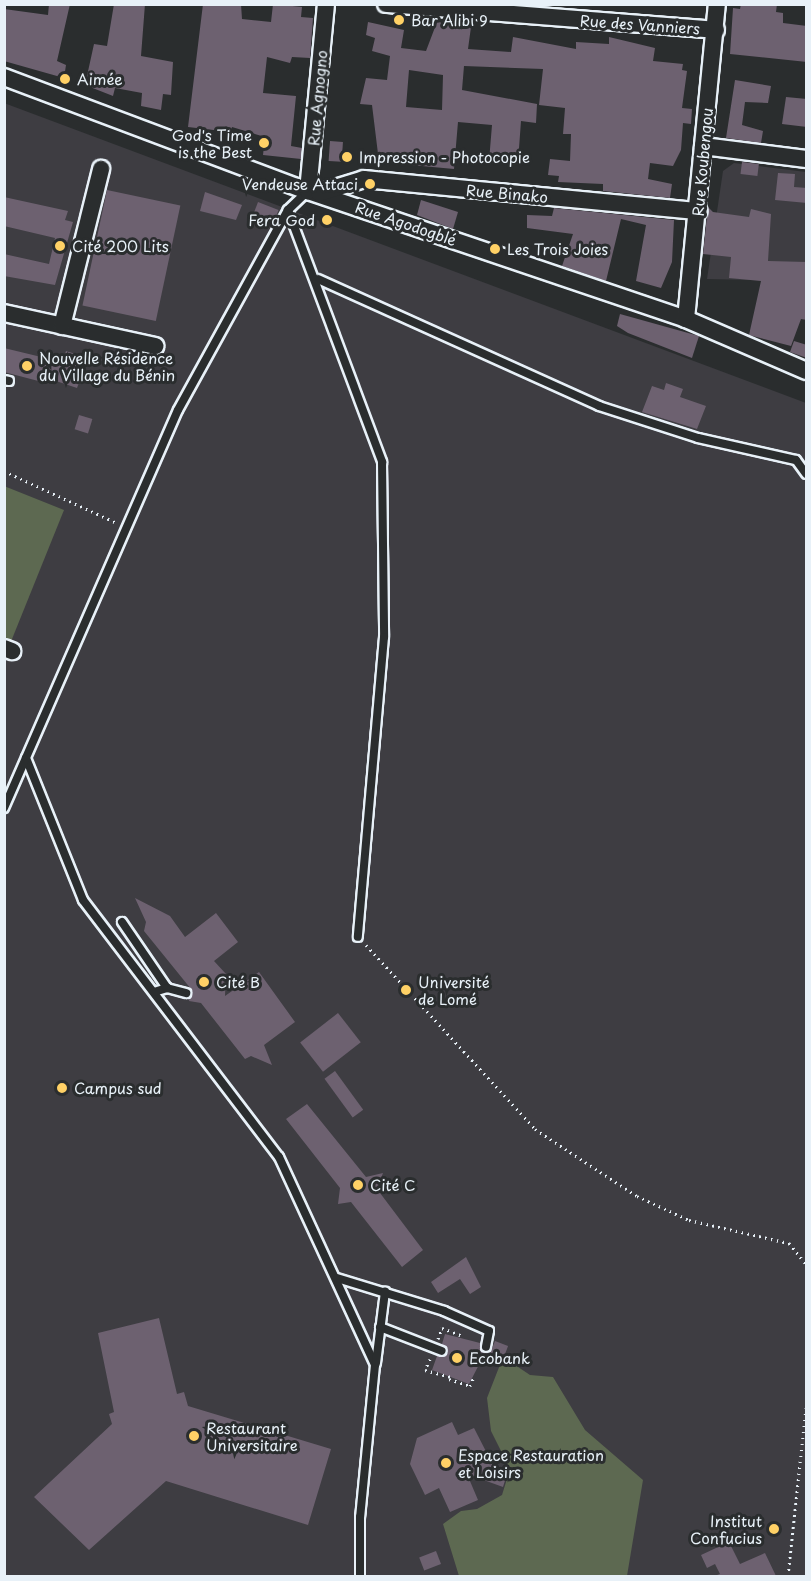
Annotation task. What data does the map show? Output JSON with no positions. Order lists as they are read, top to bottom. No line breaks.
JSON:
{"streets":{"street":["Rue des Vanniers","Rue Agnogno","Rue Koubengou","Rue Binako","Rue Agodogblé"]},"crossings":[["Rue des Vanniers","Rue Koubengou"],["Rue Agnogno","Rue Binako"],["Rue Agnogno","Rue Agodogblé"],["Rue Koubengou","Rue Binako"],["Rue Koubengou","Rue Agodogblé"],["Rue Binako","Rue Agodogblé"]],"places":["Bar Alibi 9","Aimée","God's Time is the Best","Impression - Photocopie","Vendeuse Attaci","Fera God","Cité 200 Lits","Les Trois Joies","Nouvelle Résidence du Village du Bénin","Cité B","Université de Lomé","Campus sud","Cité C","Ecobank","Restaurant Universitaire","Espace Restauration et Loisirs","Institut Confucius"]}
